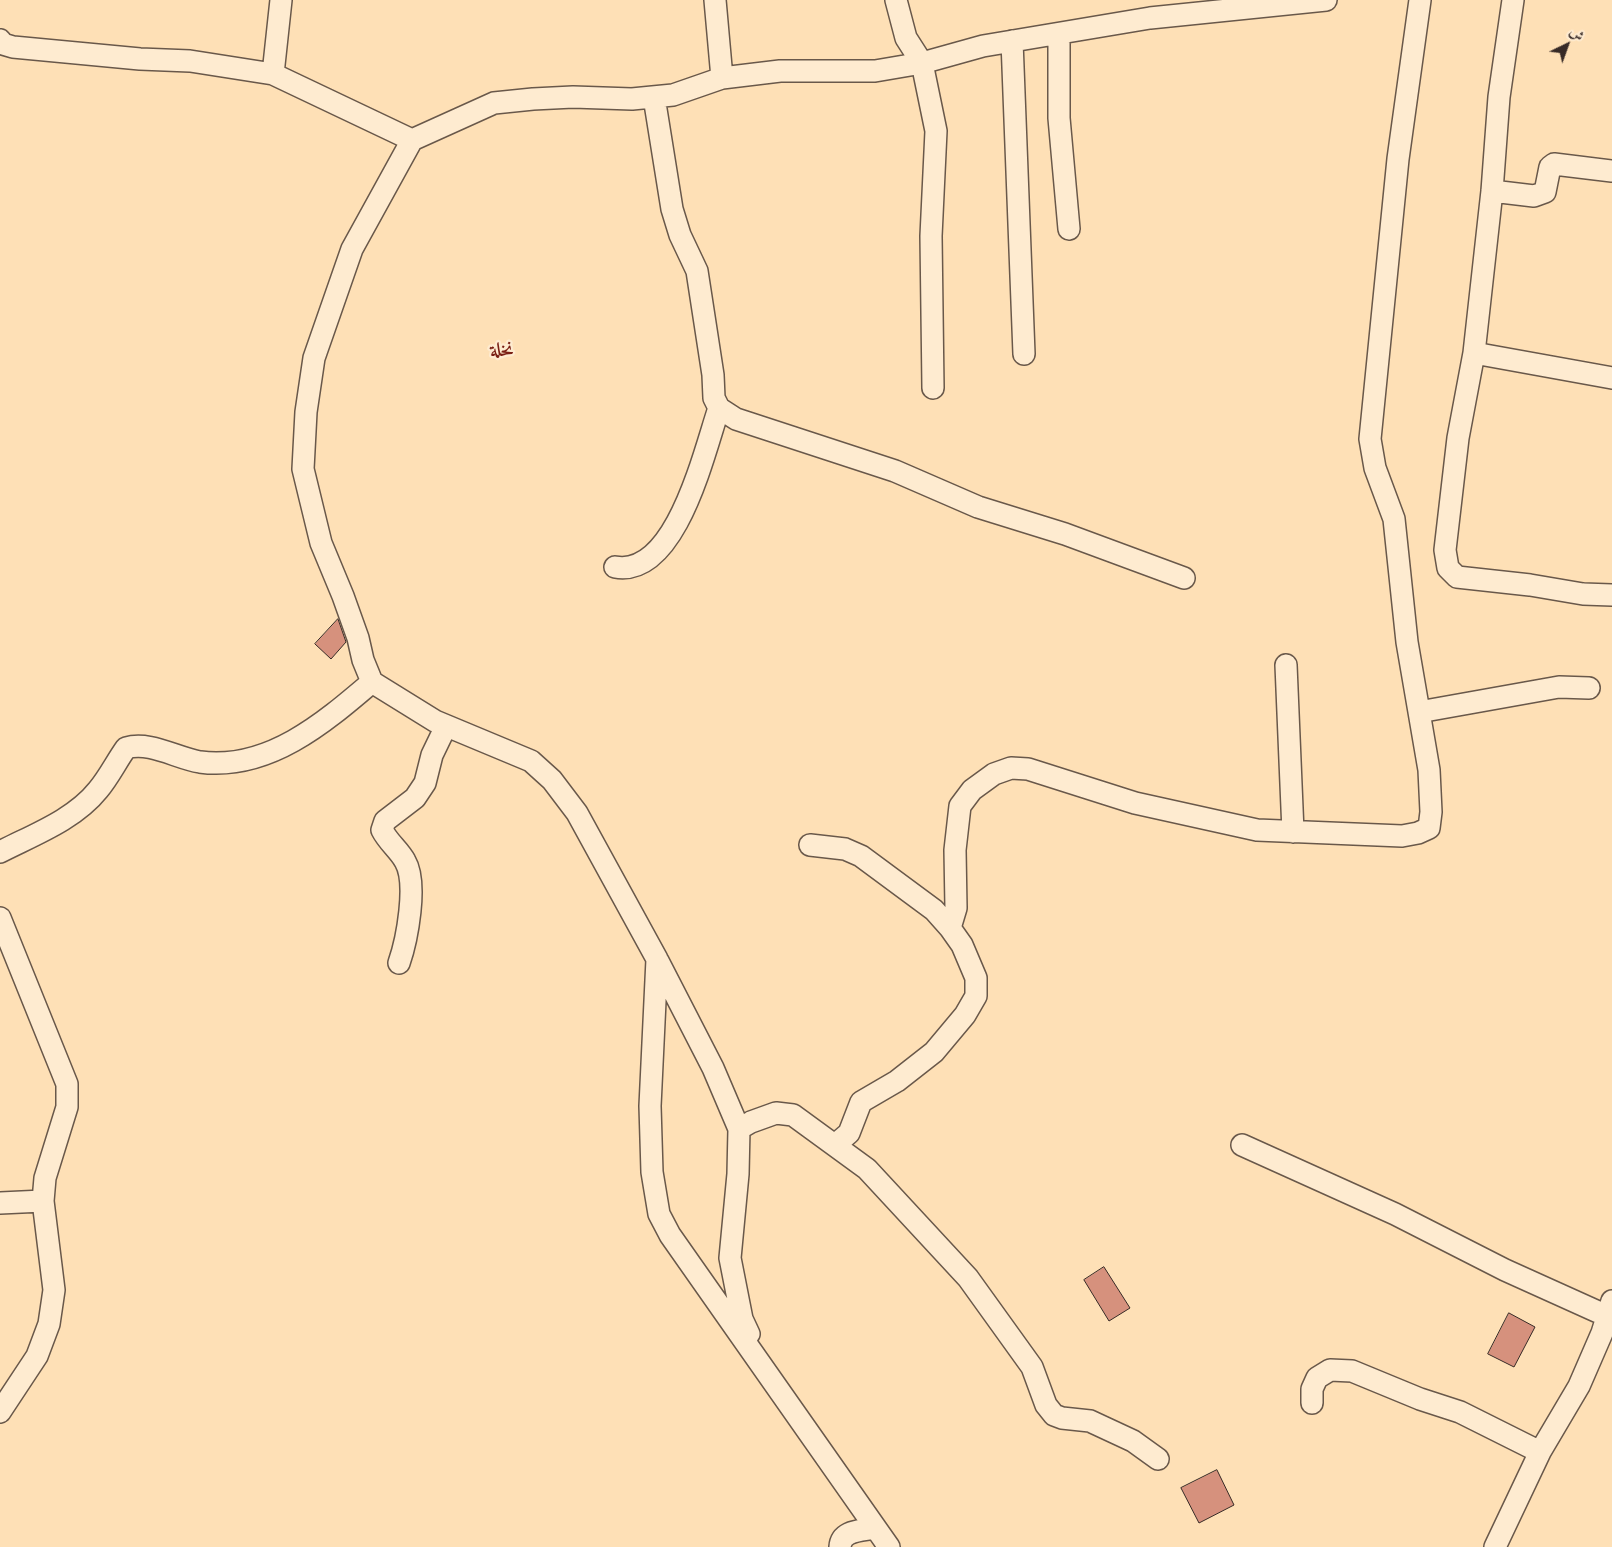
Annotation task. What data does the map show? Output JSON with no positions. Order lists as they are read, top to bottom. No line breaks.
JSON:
{"districts":["نخلة"],"north":"top right"}
